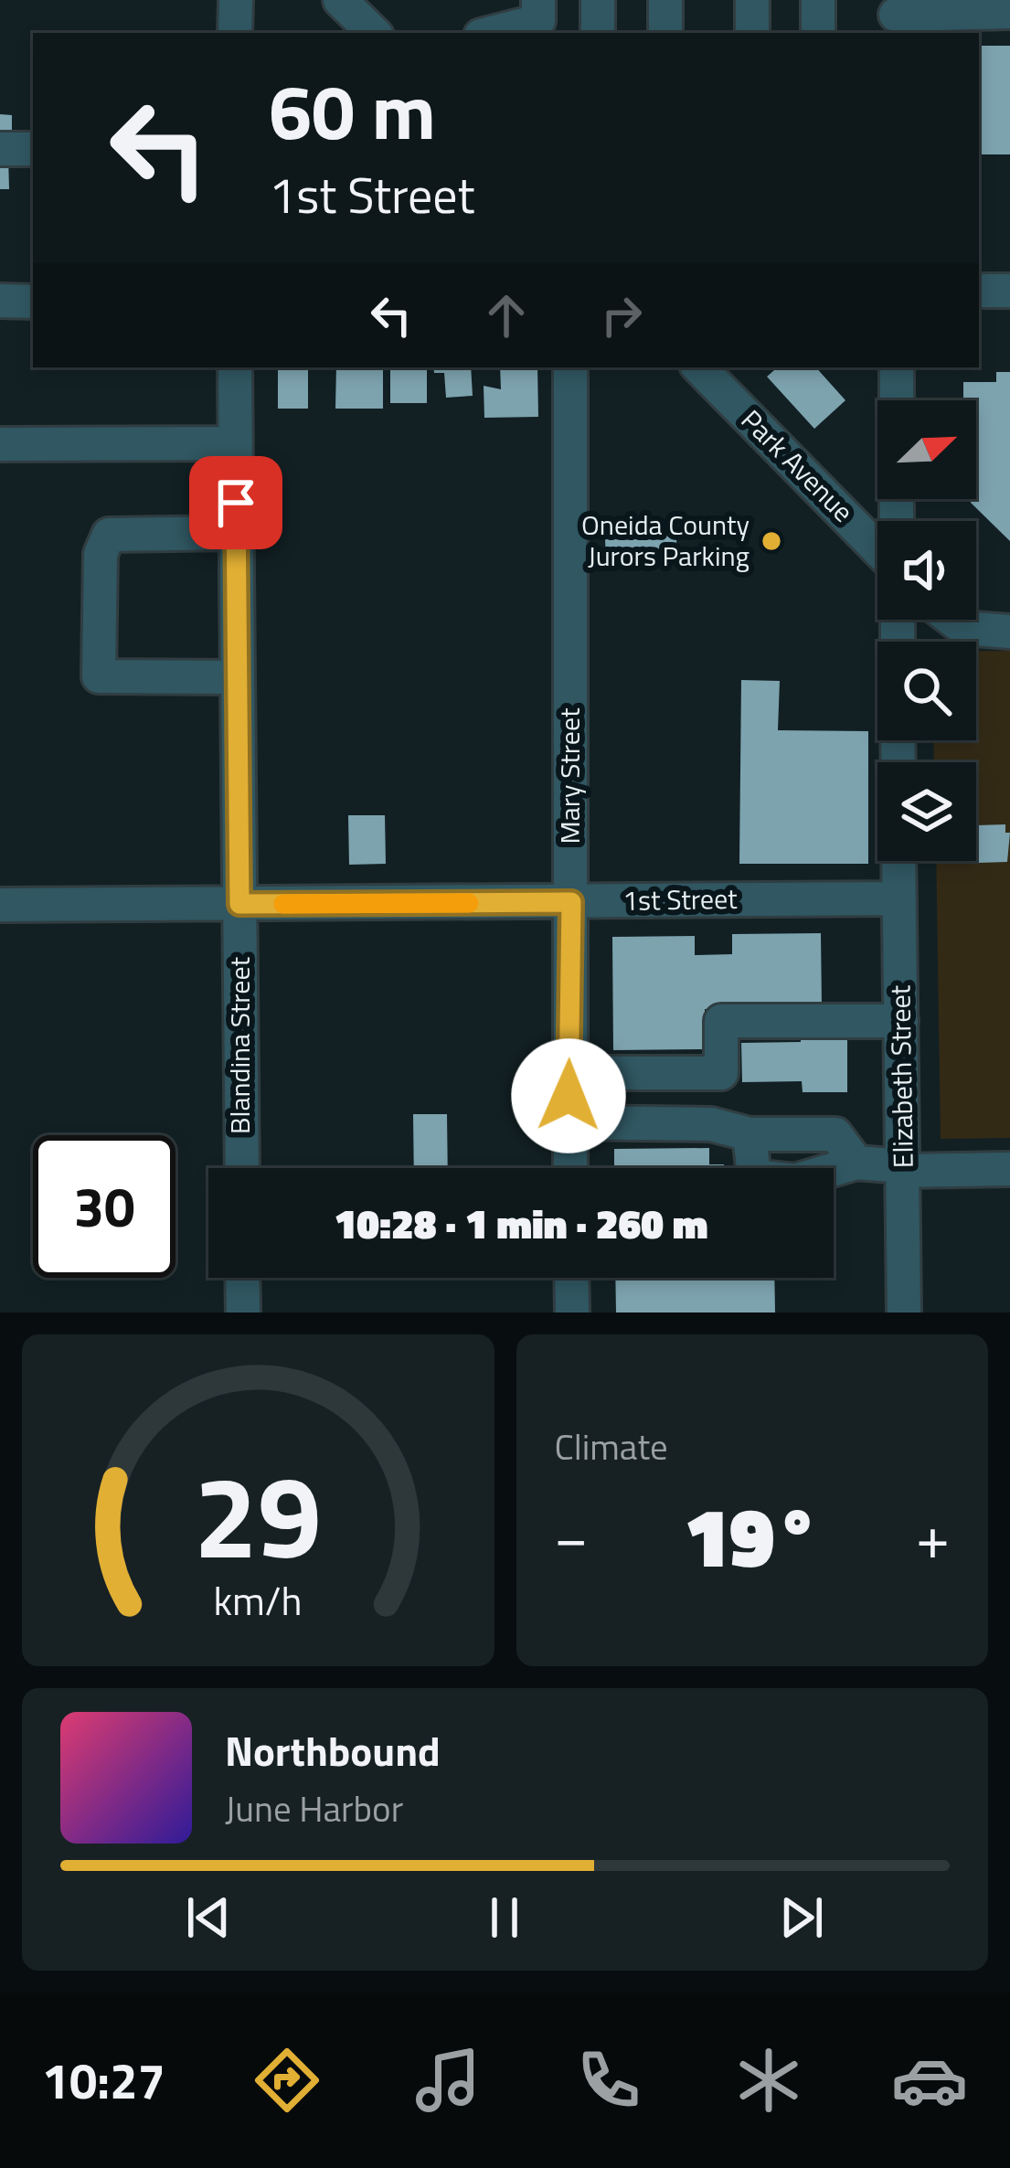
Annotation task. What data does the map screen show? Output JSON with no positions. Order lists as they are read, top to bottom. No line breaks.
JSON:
{"streets":{"street":["Park Avenue","Mary Street","1st Street","Blandina Street","Elizabeth Street"]},"crossings":[["Mary Street","1st Street"],["1st Street","Blandina Street"],["1st Street","Elizabeth Street"]],"places":["Oneida County Jurors Parking"],"north":"top right","page":{"turn":["60 m","1st Street"],"limit":"30","trip":"10:28 · 1 min · 260 m","tile":"Climate","heat":["−","19°","+"],"song":["Northbound","June Harbor"],"tabs":"10:27","gauge":["29","km/h"]}}
